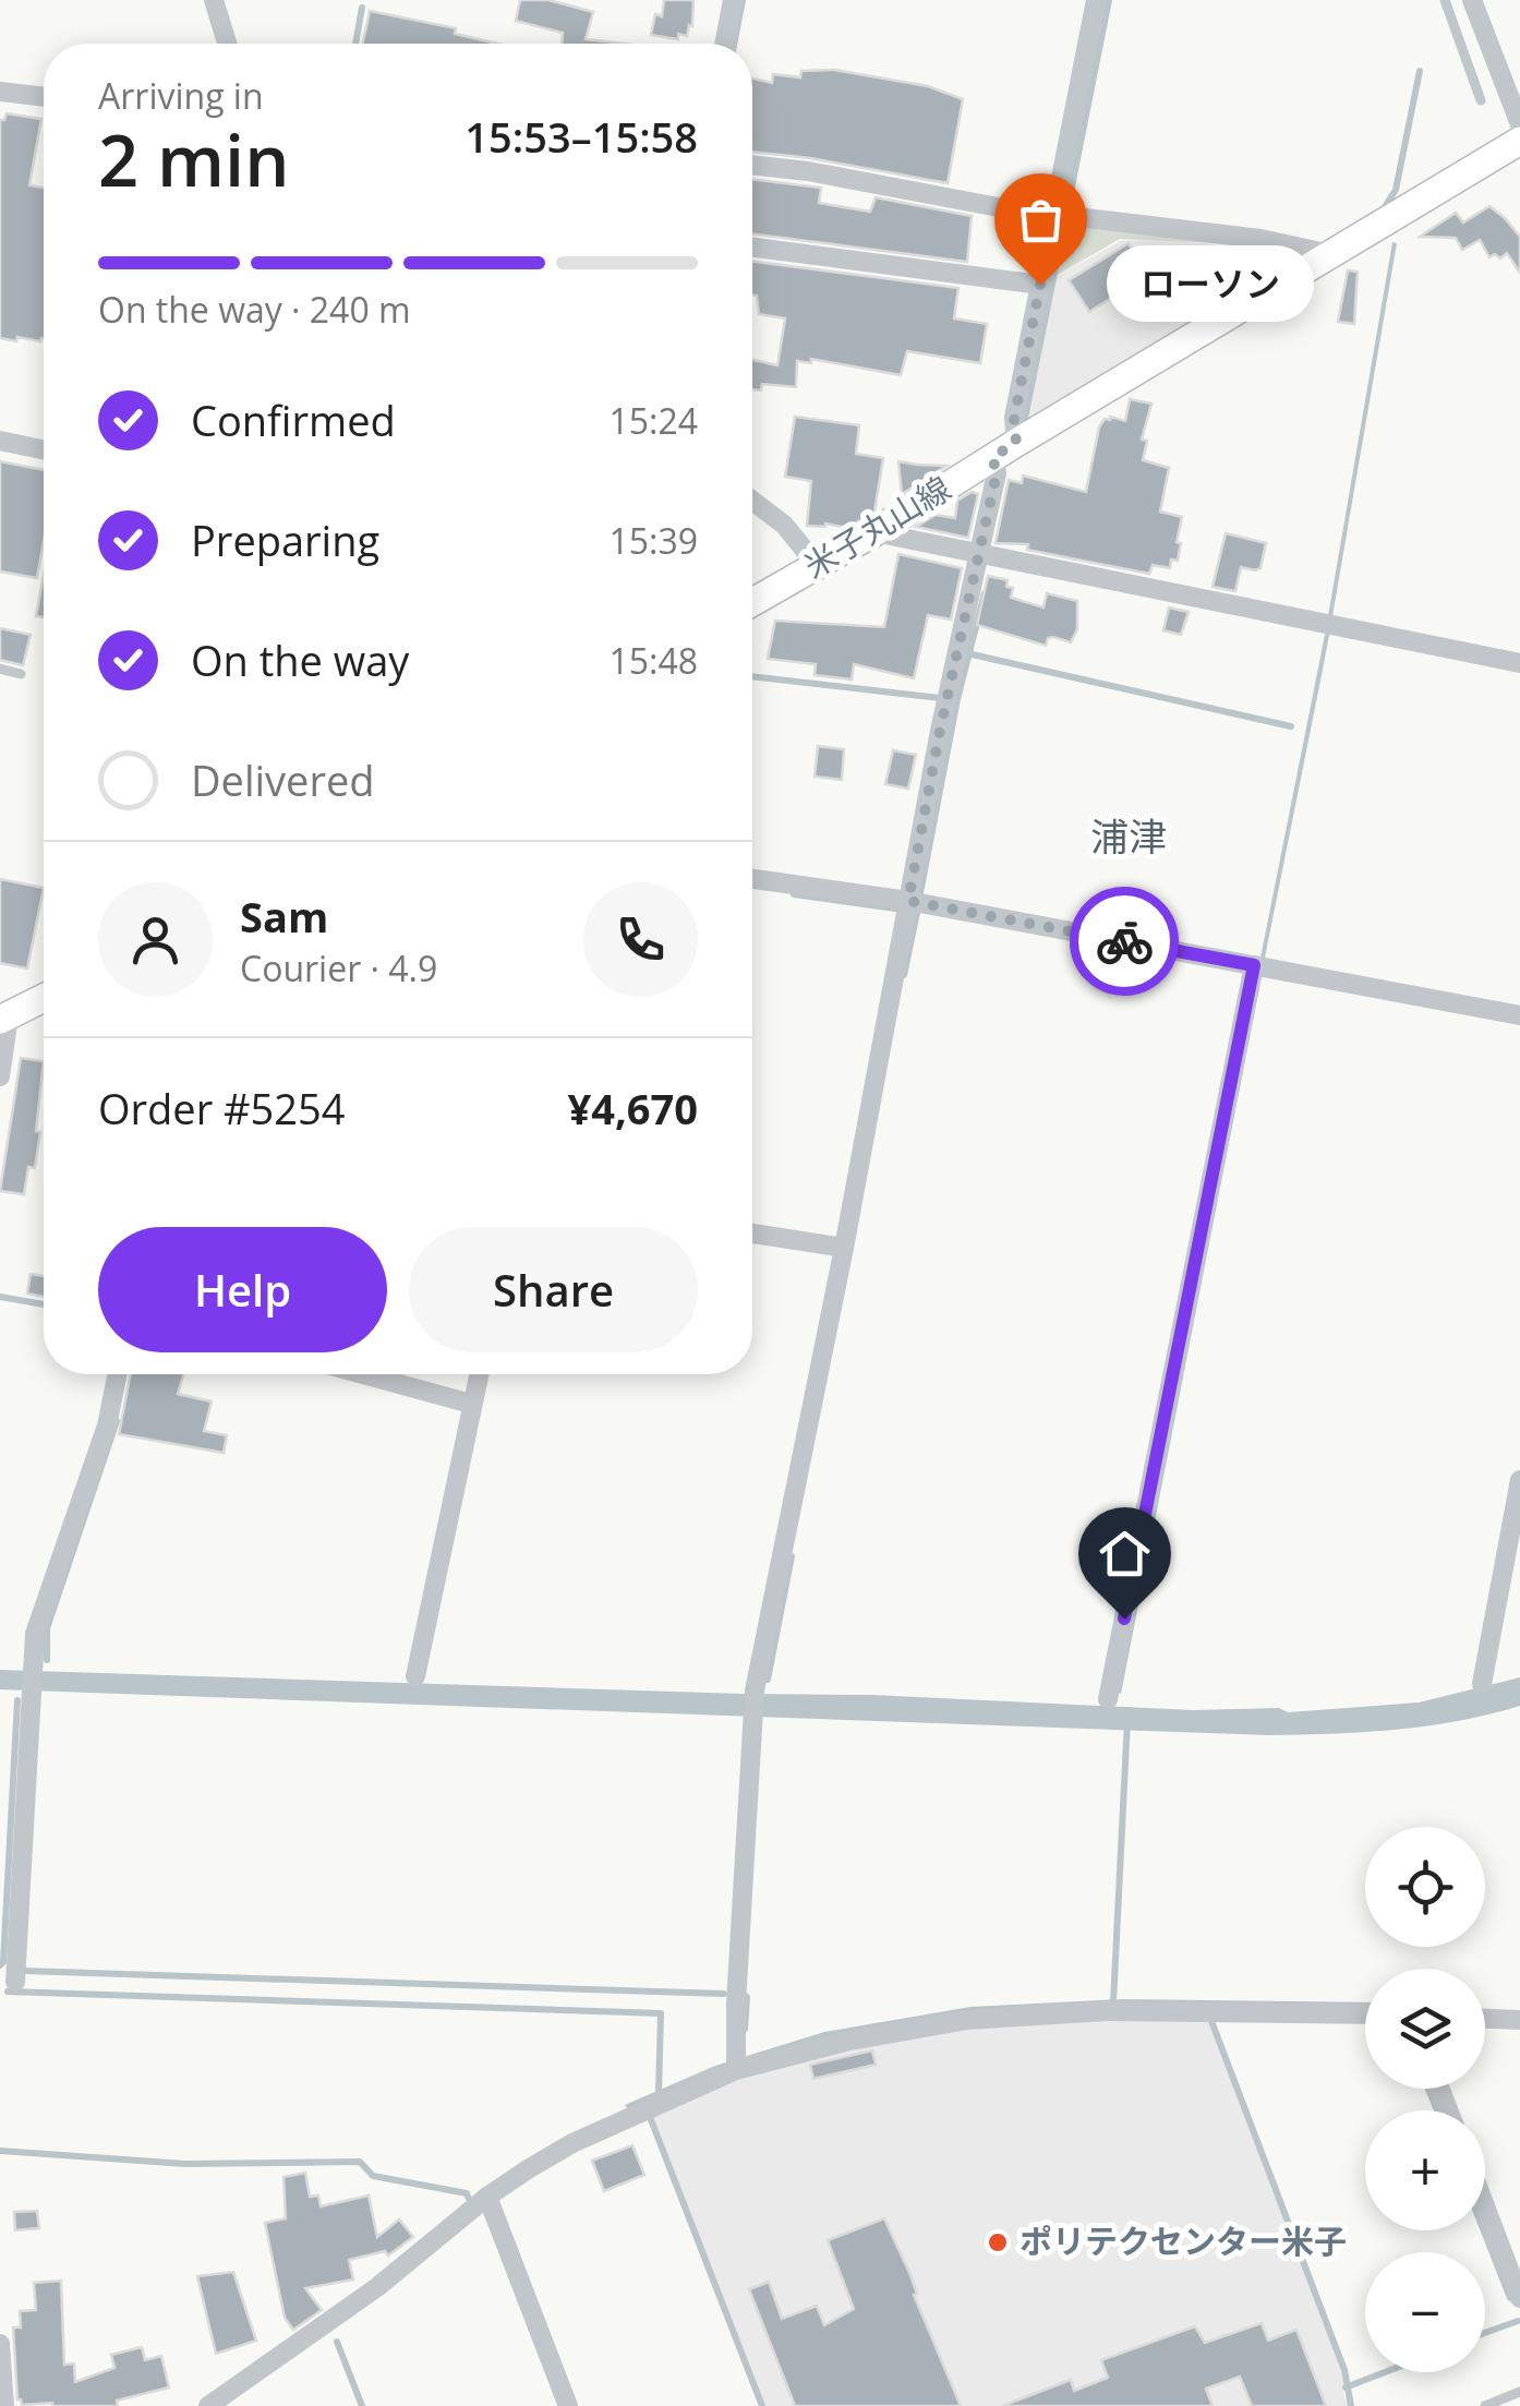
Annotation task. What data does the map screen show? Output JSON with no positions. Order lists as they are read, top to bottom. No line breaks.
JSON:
{"streets":{"main road":["米子丸山線"]},"districts":["浦津"],"places":["ローソン","ポリテクセンター米子"],"page":{"heading":["2 min","Arriving in","15:53–15:58"],"panel":["Sam","Courier · 4.9","Order #5254","¥4,670"],"bar":"On the way · 240 m","bubble":"ローソン","list":[["Confirmed","15:24"],["Preparing","15:39"],["On the way","15:48"],"Delivered"],"buttons":["Help","Share"],"map_buttons":["+","−"]}}
